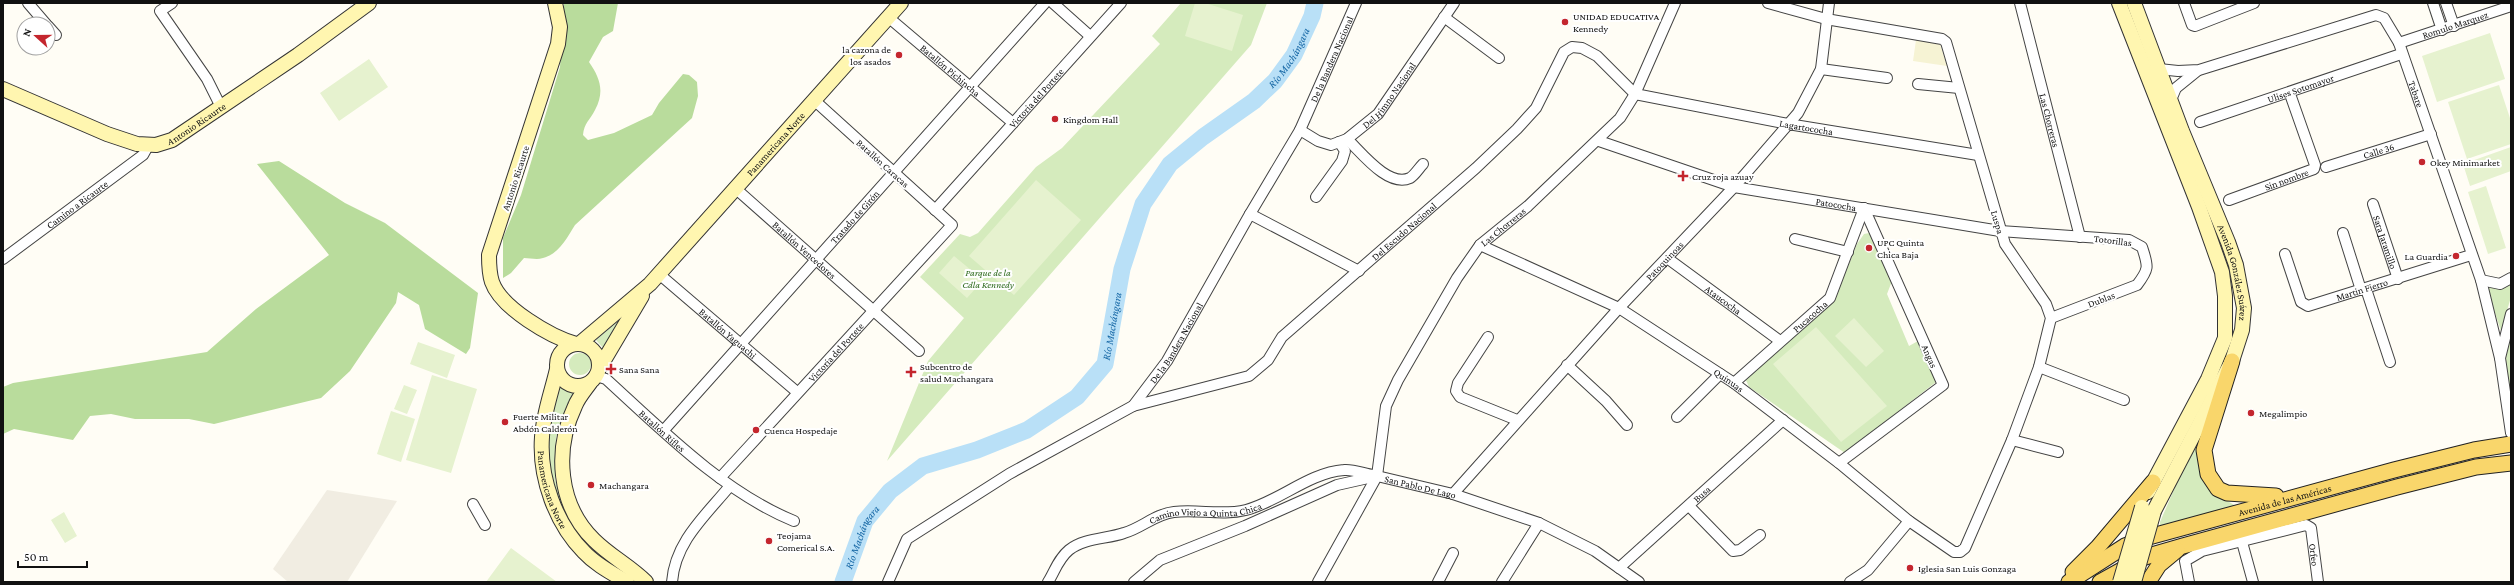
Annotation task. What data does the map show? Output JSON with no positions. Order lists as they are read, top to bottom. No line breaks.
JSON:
{"streets":{"main road":["Antonio Ricaurte","Panamericana Norte","Avenida González Suárez","Avenida de las Américas"],"street":["Romulo Marquez","De la Bandera Nacional","Batallón Pichincha","Ulises Sotomayor","Del Himno Nacional","Tabare","Victoria del Portete","Las Chorreras","Lagartococha","Calle 36","Batallón Caracas","Sin nombre","Patococha","Camino a Ricaurte","Tratado de Girón","Luspa","Del Escudo Nacional","Totorillas","Sara Jaramillo","Batallón Vencedores","Patoquinoas","Martin Fierro","Dublas","Ataucocha","Pucacocha","Batallón Yaguachi","Angas","Quinuas","Batallón Rifles","San Pablo De Lago","Busa","Camino Viejo a Quinta Chica","Orfeo"]},"crossings":[["Romulo Marquez","Tabare"],["De la Bandera Nacional","Del Escudo Nacional"],["Batallón Pichincha","Victoria del Portete"],["Batallón Pichincha","Panamericana Norte"],["Batallón Pichincha","Tratado de Girón"],["Ulises Sotomayor","Tabare"],["Ulises Sotomayor","Sin nombre"],["Tabare","Calle 36"],["Tabare","Avenida González Suárez"],["Tabare","Martin Fierro"],["Victoria del Portete","Batallón Caracas"],["Victoria del Portete","Batallón Vencedores"],["Victoria del Portete","Batallón Yaguachi"],["Victoria del Portete","Batallón Rifles"],["Las Chorreras","Lagartococha"],["Las Chorreras","Patococha"],["Las Chorreras","Del Escudo Nacional"],["Las Chorreras","Totorillas"],["Las Chorreras","Quinuas"],["Las Chorreras","San Pablo De Lago"],["Las Chorreras","Camino Viejo a Quinta Chica"],["Antonio Ricaurte","Panamericana Norte"],["Antonio Ricaurte","Camino a Ricaurte"],["Antonio Ricaurte","Batallón Rifles"],["Lagartococha","Luspa"],["Lagartococha","Del Escudo Nacional"],["Lagartococha","Patoquinoas"],["Panamericana Norte","Batallón Caracas"],["Panamericana Norte","Batallón Vencedores"],["Panamericana Norte","Batallón Yaguachi"],["Panamericana Norte","Batallón Rifles"],["Batallón Caracas","Tratado de Girón"],["Patococha","Luspa"],["Patococha","Totorillas"],["Patococha","Patoquinoas"],["Patococha","Pucacocha"],["Patococha","Angas"],["Tratado de Girón","Batallón Vencedores"],["Tratado de Girón","Batallón Yaguachi"],["Tratado de Girón","Batallón Rifles"],["Luspa","Patoquinoas"],["Luspa","Dublas"],["Totorillas","Dublas"],["Sara Jaramillo","Martin Fierro"],["Patoquinoas","Ataucocha"],["Patoquinoas","Quinuas"],["Patoquinoas","San Pablo De Lago"],["Ataucocha","Pucacocha"],["Pucacocha","Angas"],["Pucacocha","Quinuas"],["Angas","Quinuas"],["Quinuas","Busa"],["San Pablo De Lago","Busa"],["San Pablo De Lago","Camino Viejo a Quinta Chica"]],"water":["Río Machángara"],"parks":["Parque de la Cdla Kennedy"],"places":{"other":["UNIDAD EDUCATIVA Kennedy","la cazona de los asados","Kingdom Hall","Okey Minimarket","UPC Quinta Chica Baja","La Guardia","Megalimpio","Fuerte Militar Abdón Calderón","Cuenca Hospedaje","Machangara","Teojama Comerical S.A.","Iglesia San Luis Gonzaga"],"health":["Cruz roja azuay","Sana Sana","Subcentro de salud Machangara"]},"scale_bar":"50 m","north":"left"}
